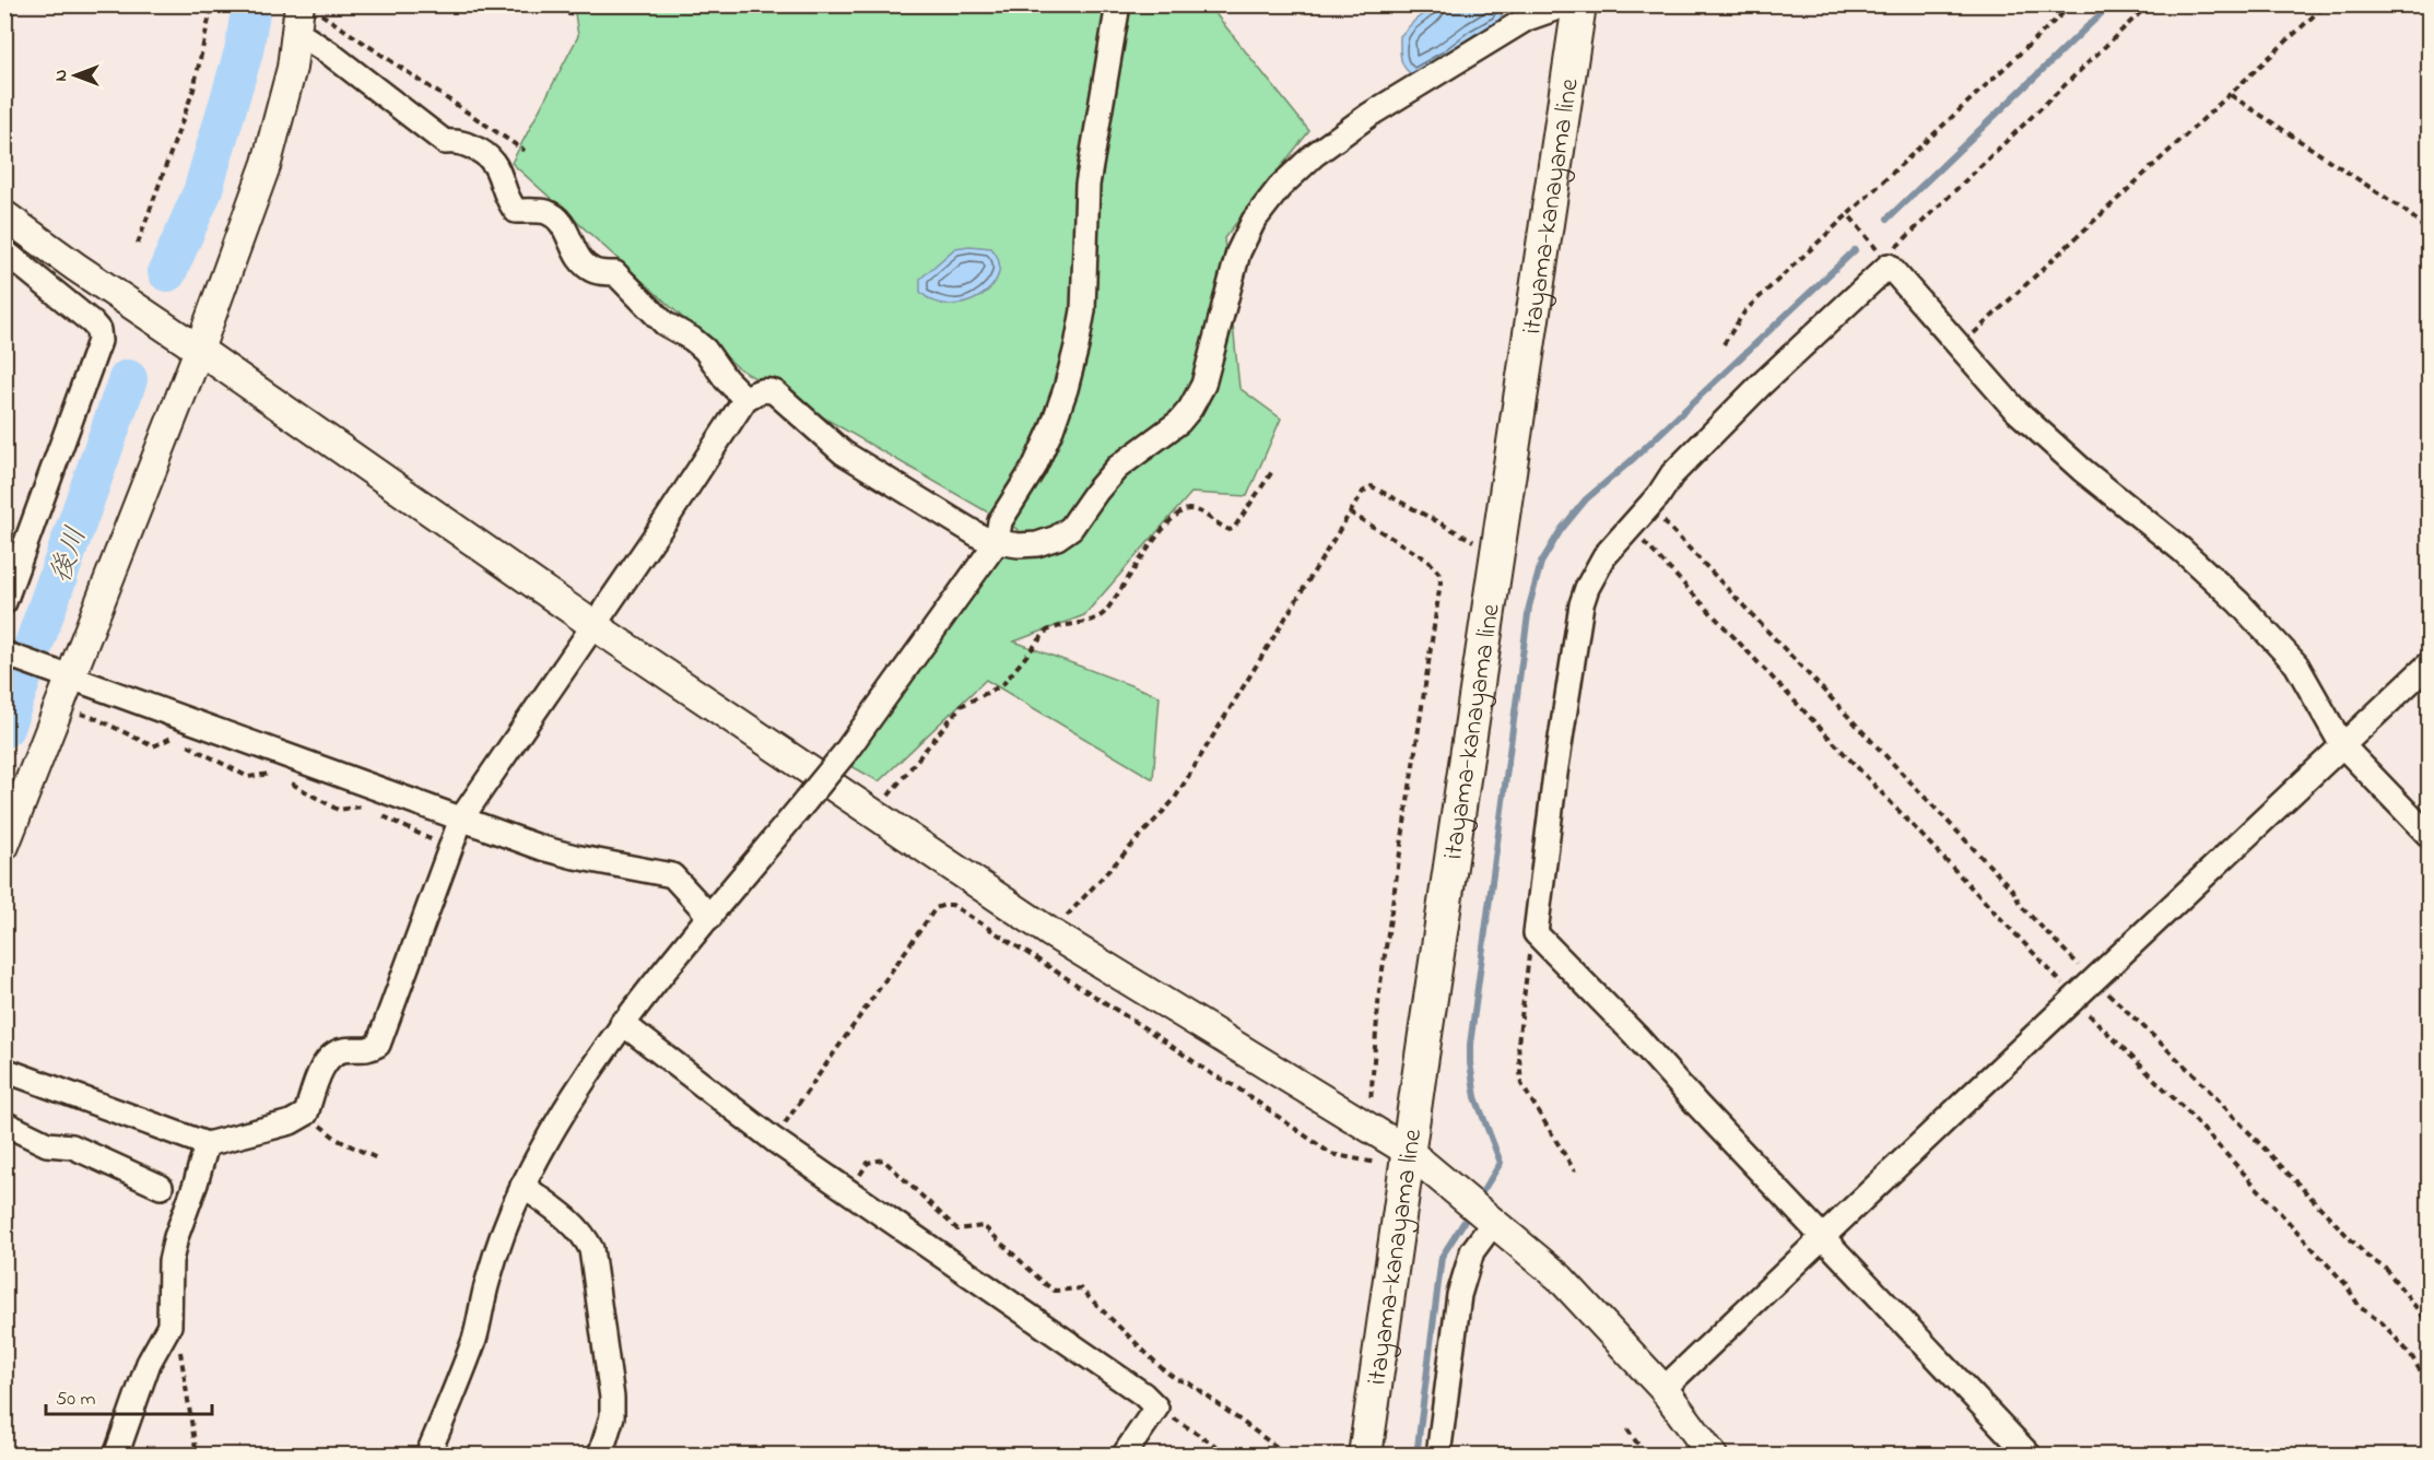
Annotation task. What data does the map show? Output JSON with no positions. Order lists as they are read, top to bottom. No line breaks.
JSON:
{"streets":{"main road":["itayama-kanayama line"]},"water":["後川"],"scale_bar":"50 m","north":"left"}
